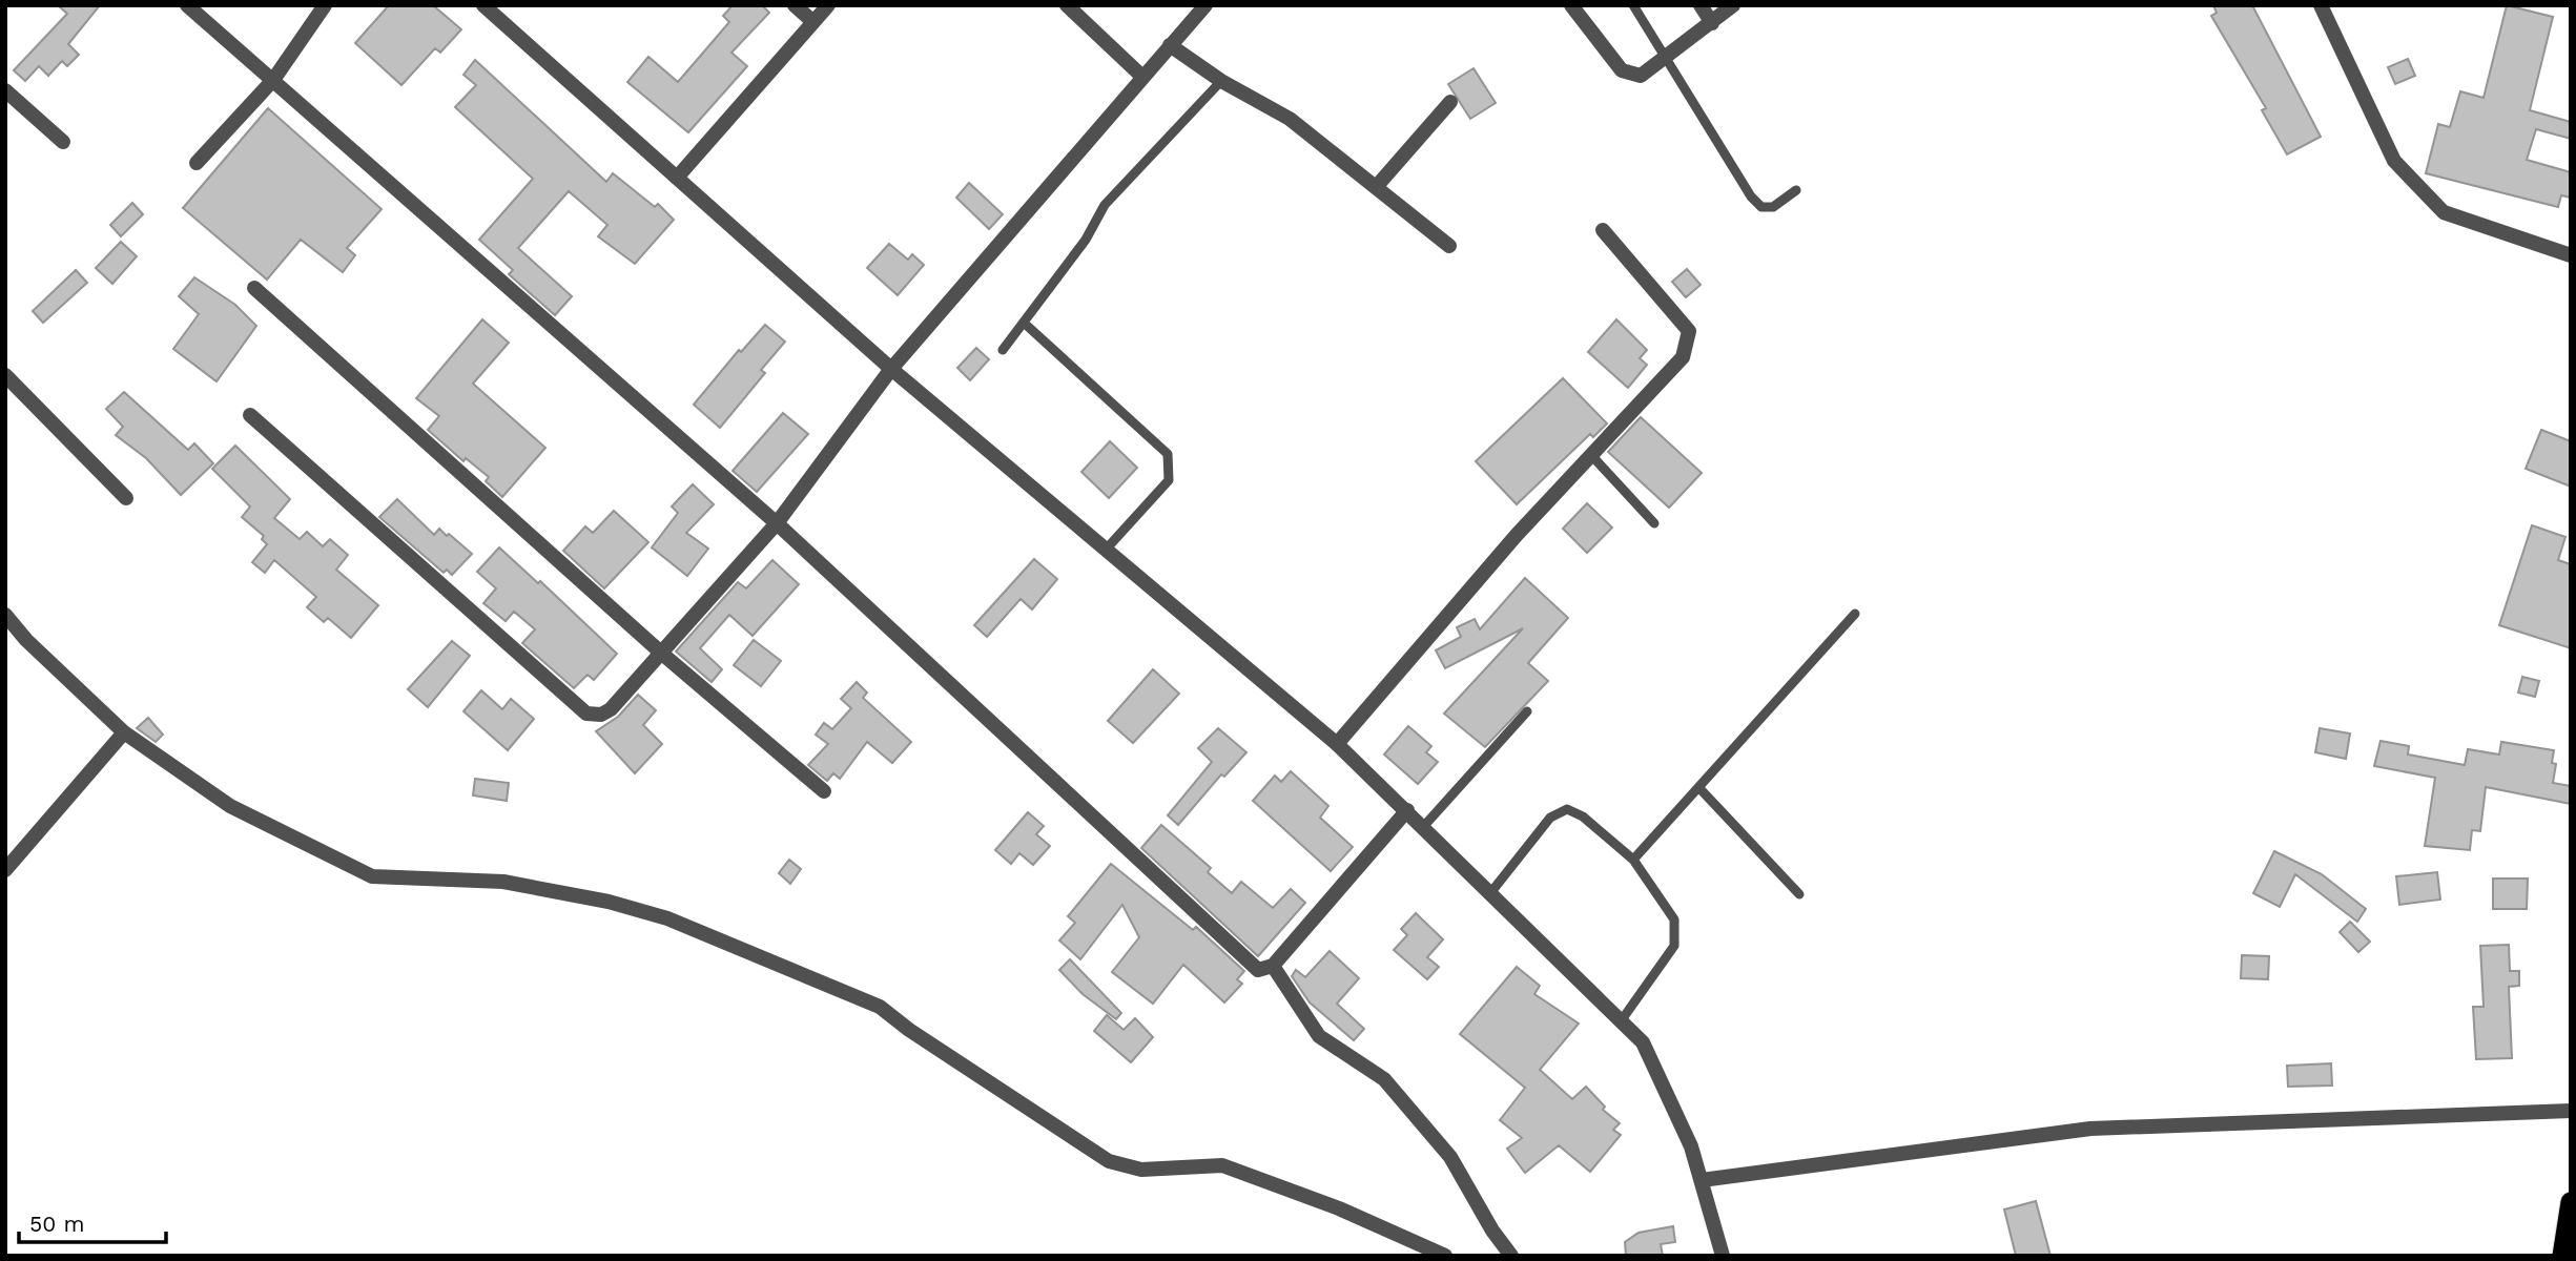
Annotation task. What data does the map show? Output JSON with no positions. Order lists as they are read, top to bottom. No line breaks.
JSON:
{"scale_bar":"50 m"}
